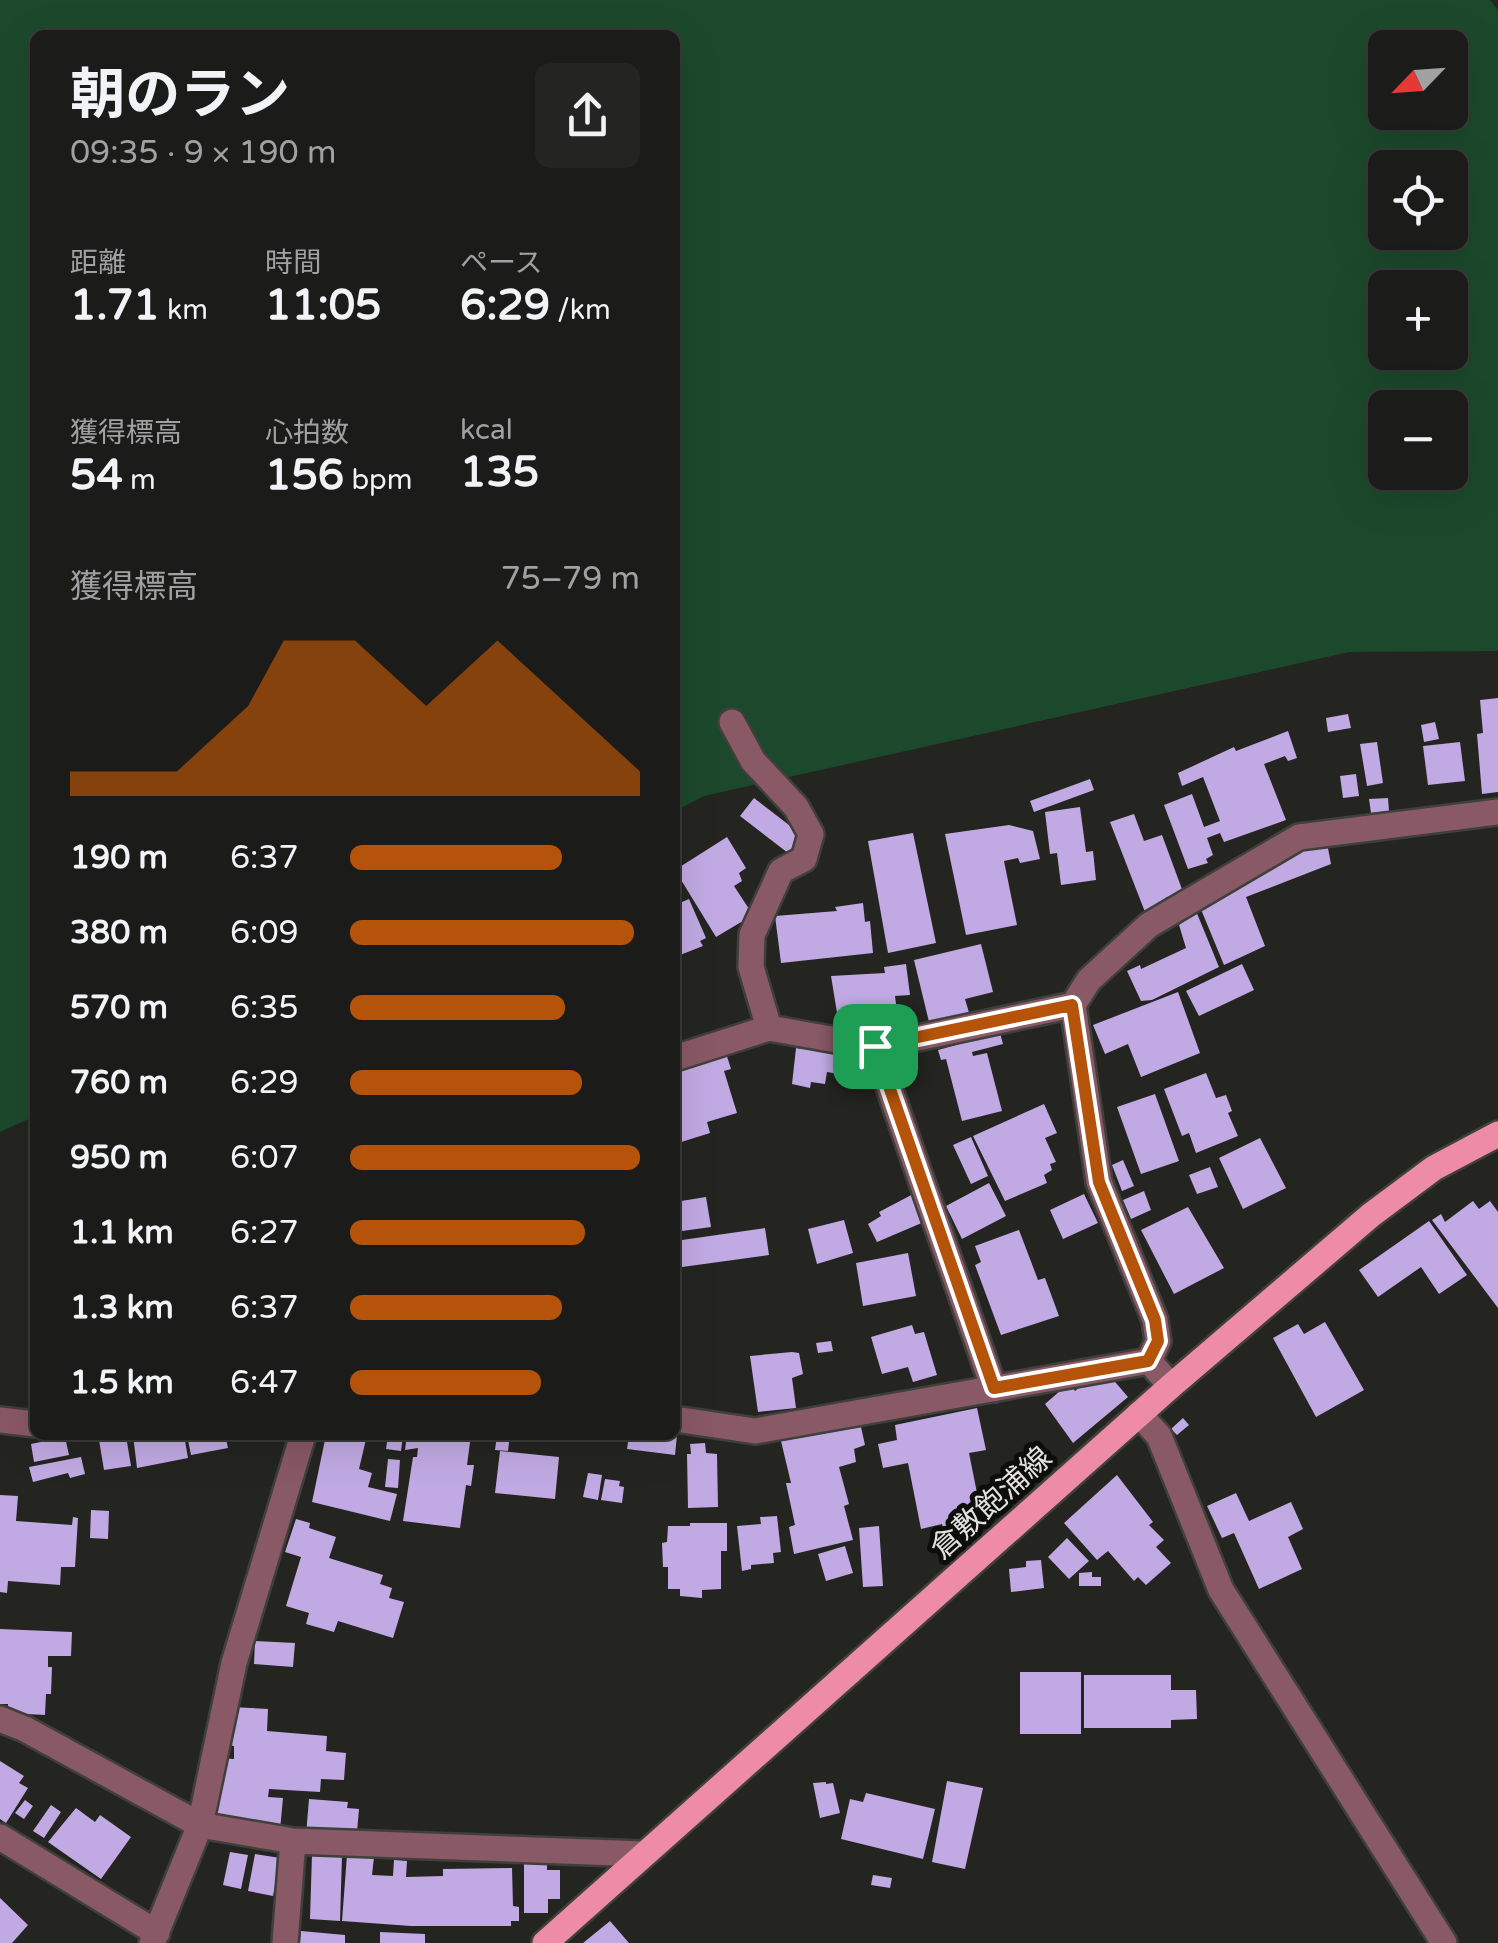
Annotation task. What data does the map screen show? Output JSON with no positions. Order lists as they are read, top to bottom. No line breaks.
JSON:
{"streets":{"main road":["倉敷飽浦線"]},"north":"bottom left","page":{"map_buttons":["+","−"],"heading":["朝のラン","09:35 · 9 × 190 m"],"stats":[["距離","1.71 km"],["時間","11:05"],["ペース","6:29 /km"],["獲得標高","54 m"],["心拍数","156 bpm"],["kcal","135"]],"chart":["獲得標高","75–79 m"],"list":[{"name":"190 m","note":"6:37"},{"name":"380 m","note":"6:09"},{"name":"570 m","note":"6:35"},{"name":"760 m","note":"6:29"},{"name":"950 m","note":"6:07"},{"name":"1.1 km","note":"6:27"},{"name":"1.3 km","note":"6:37"},{"name":"1.5 km","note":"6:47"}]}}
